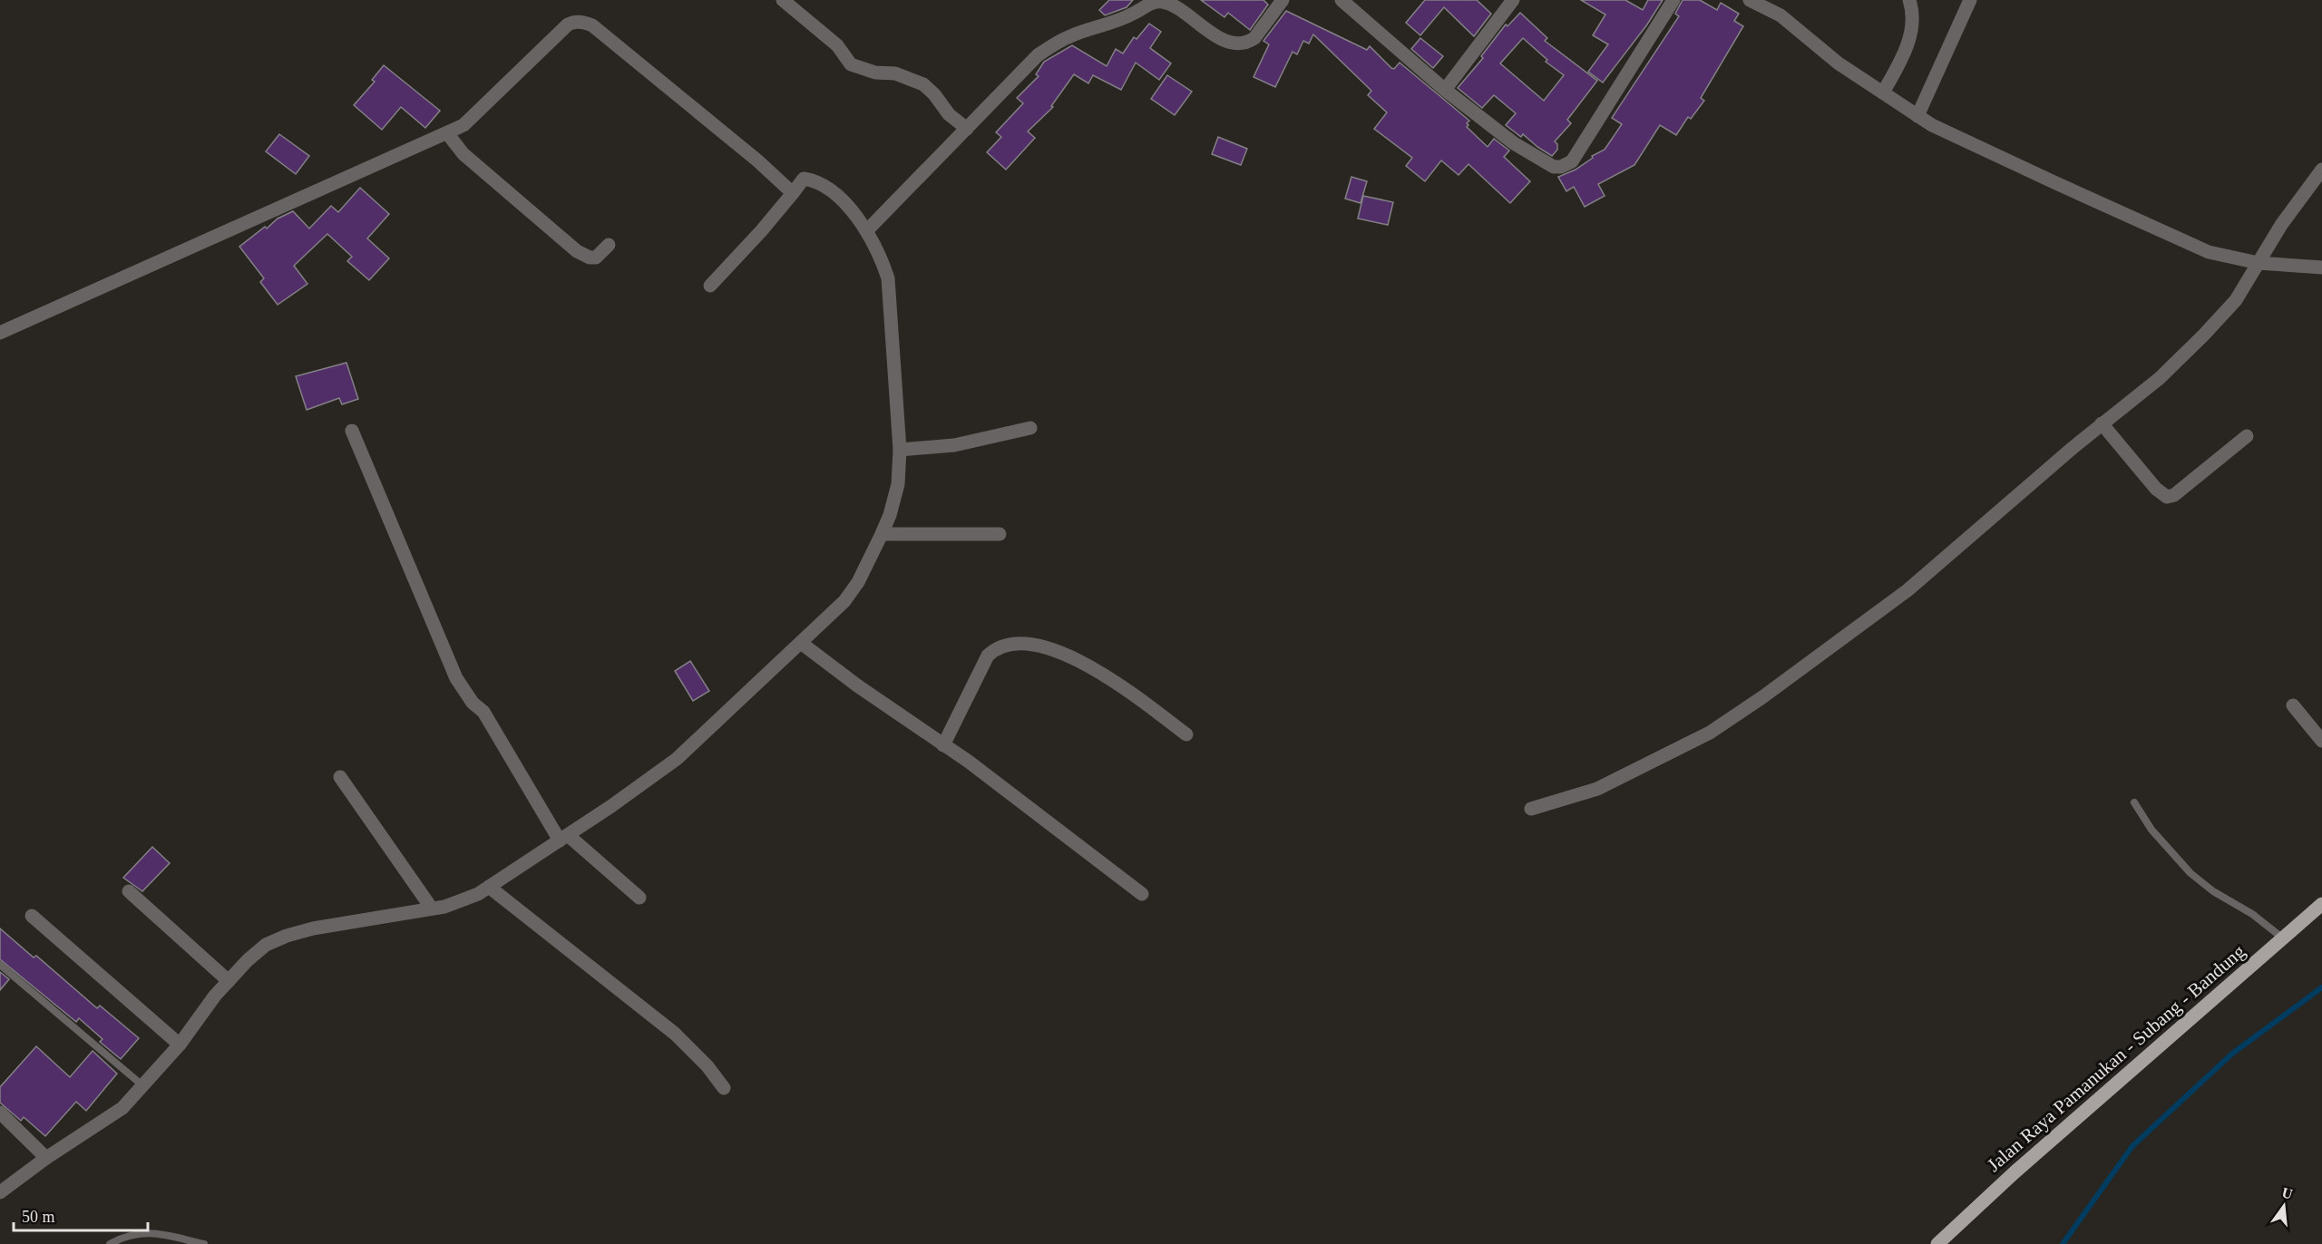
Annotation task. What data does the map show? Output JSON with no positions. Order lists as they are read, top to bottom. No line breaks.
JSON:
{"streets":{"main road":["Jalan Raya Pamanukan - Subang - Bandung"]},"scale_bar":"50 m","north":"top"}
